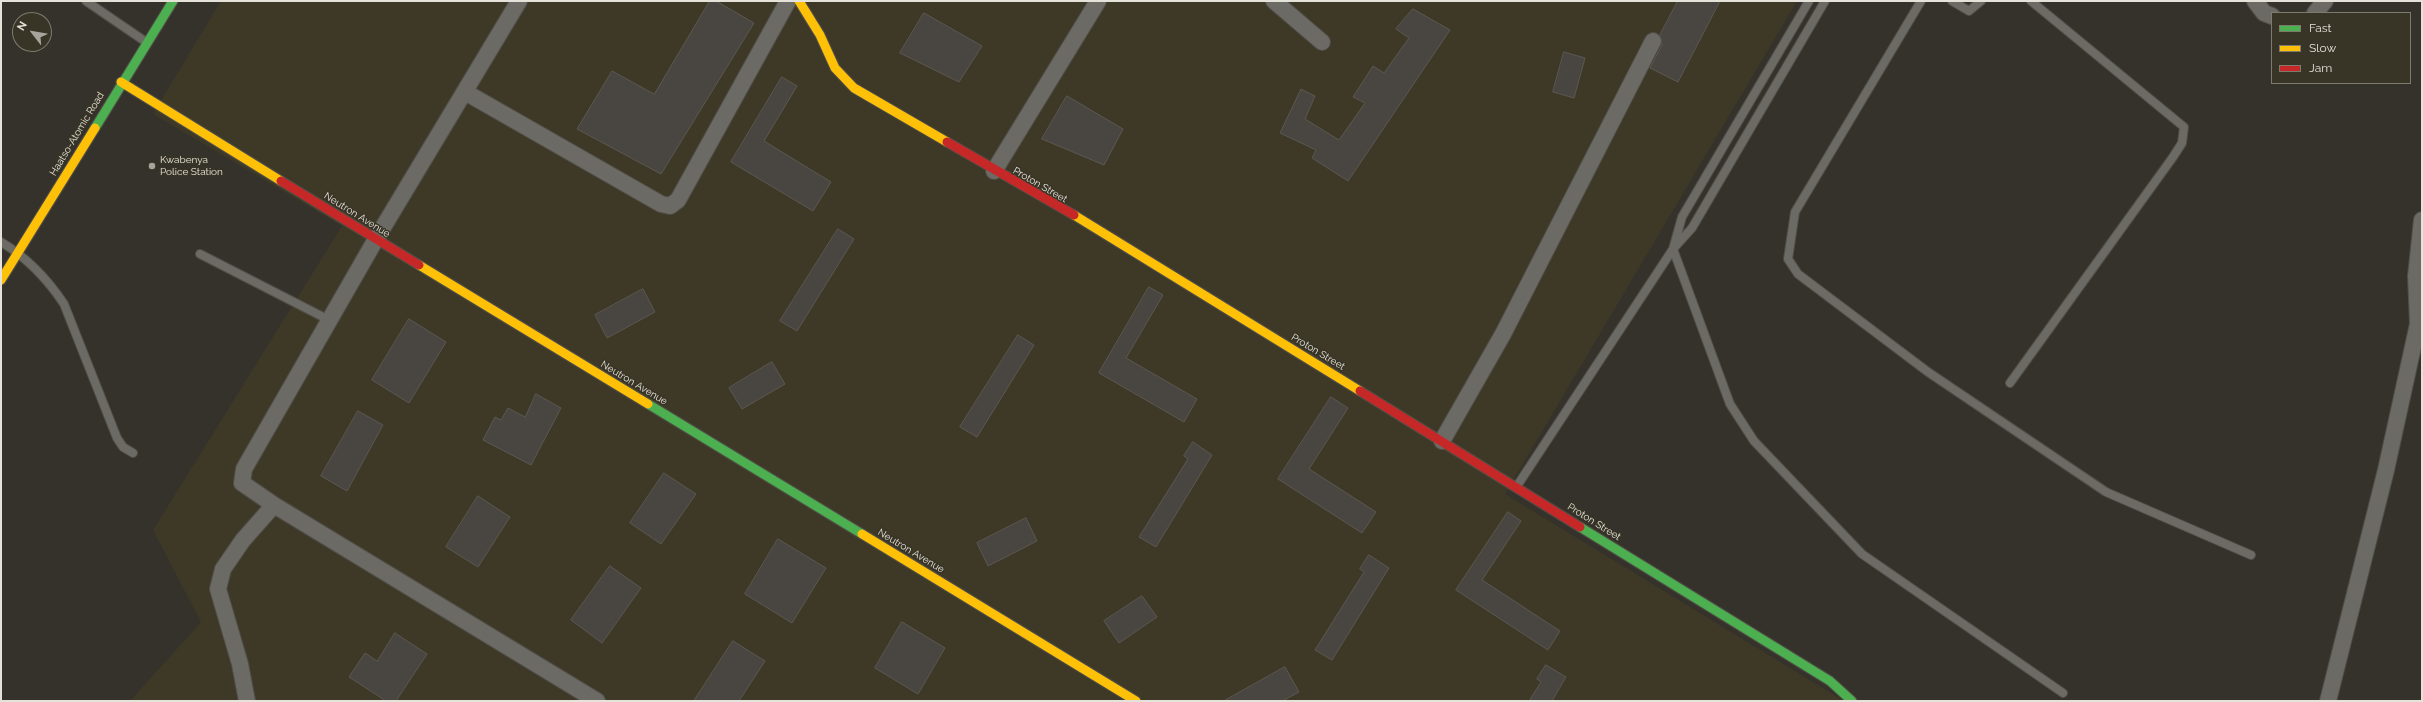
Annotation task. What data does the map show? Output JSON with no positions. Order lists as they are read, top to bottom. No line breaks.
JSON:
{"streets":{"street":["Haatso-Atomic Road","Proton Street","Neutron Avenue"]},"crossings":[["Haatso-Atomic Road","Neutron Avenue"]],"places":["Kwabenya Police Station"],"legend":["Fast","Slow","Jam"],"north":"top left"}
